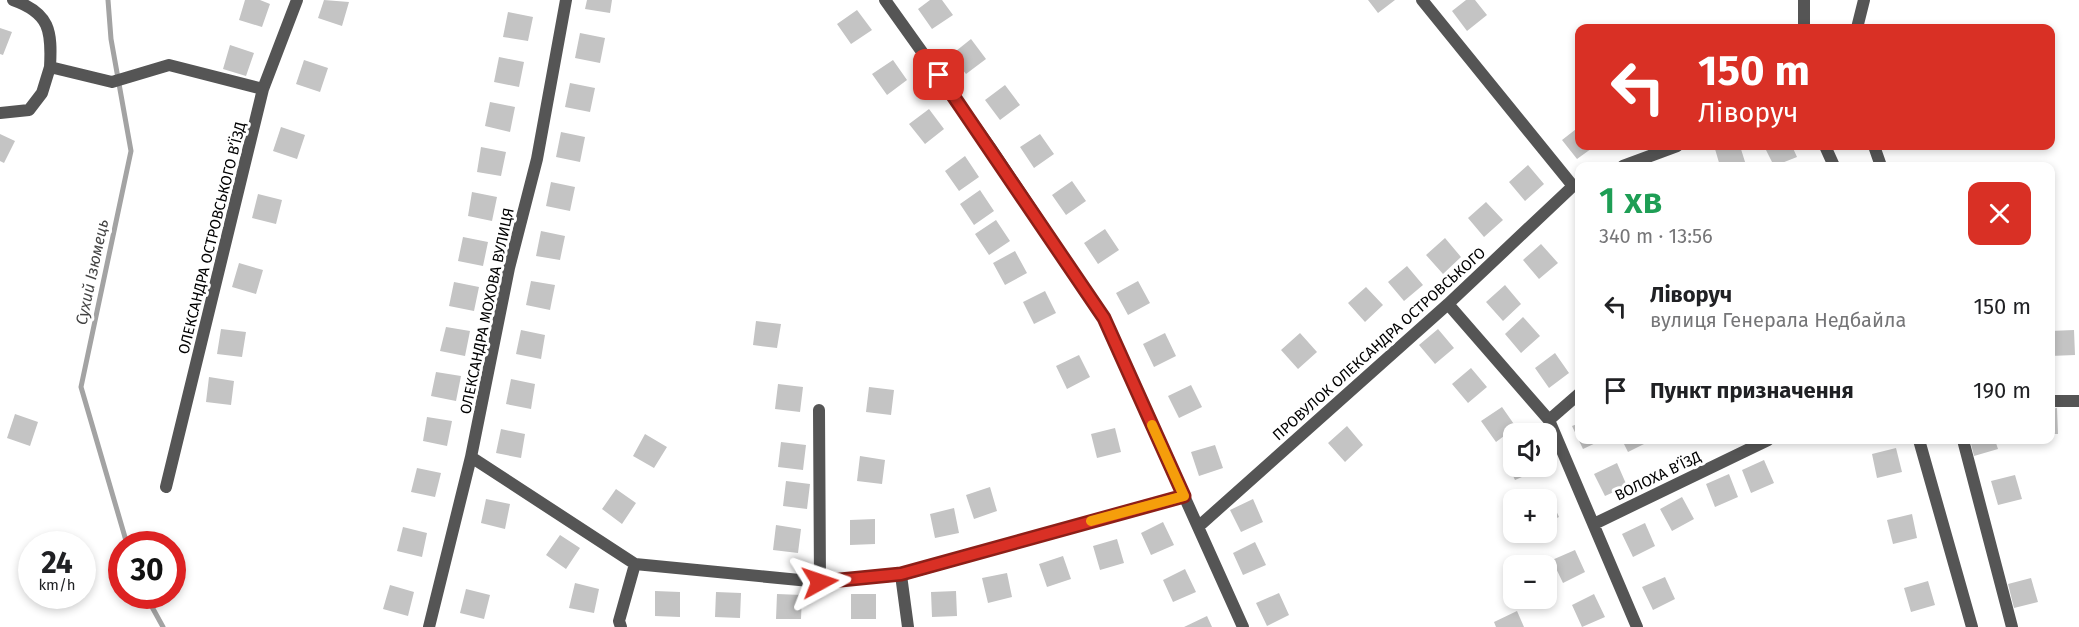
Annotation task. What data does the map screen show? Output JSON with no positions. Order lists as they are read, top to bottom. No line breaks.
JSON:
{"streets":{"street":["ОЛЕКСАНДРА ОСТРОВСЬКОГО В’ЇЗД","ОЛЕКСАНДРА МОХОВА ВУЛИЦЯ","ПРОВУЛОК ОЛЕКСАНДРА ОСТРОВСЬКОГО","ВОЛОХА В’ЇЗД"]},"water":["Сухий Ізюмець"],"page":{"turn":["150 m","Ліворуч"],"heading":["1 хв","340 m · 13:56"],"list":[{"name":"Ліворуч","note":"вулиця Генерала Недбайла","value":"150 m"},{"name":"Пункт призначення","value":"190 m"}],"map_buttons":["+","−"],"speed":"24 km/h","limit":"30"}}
